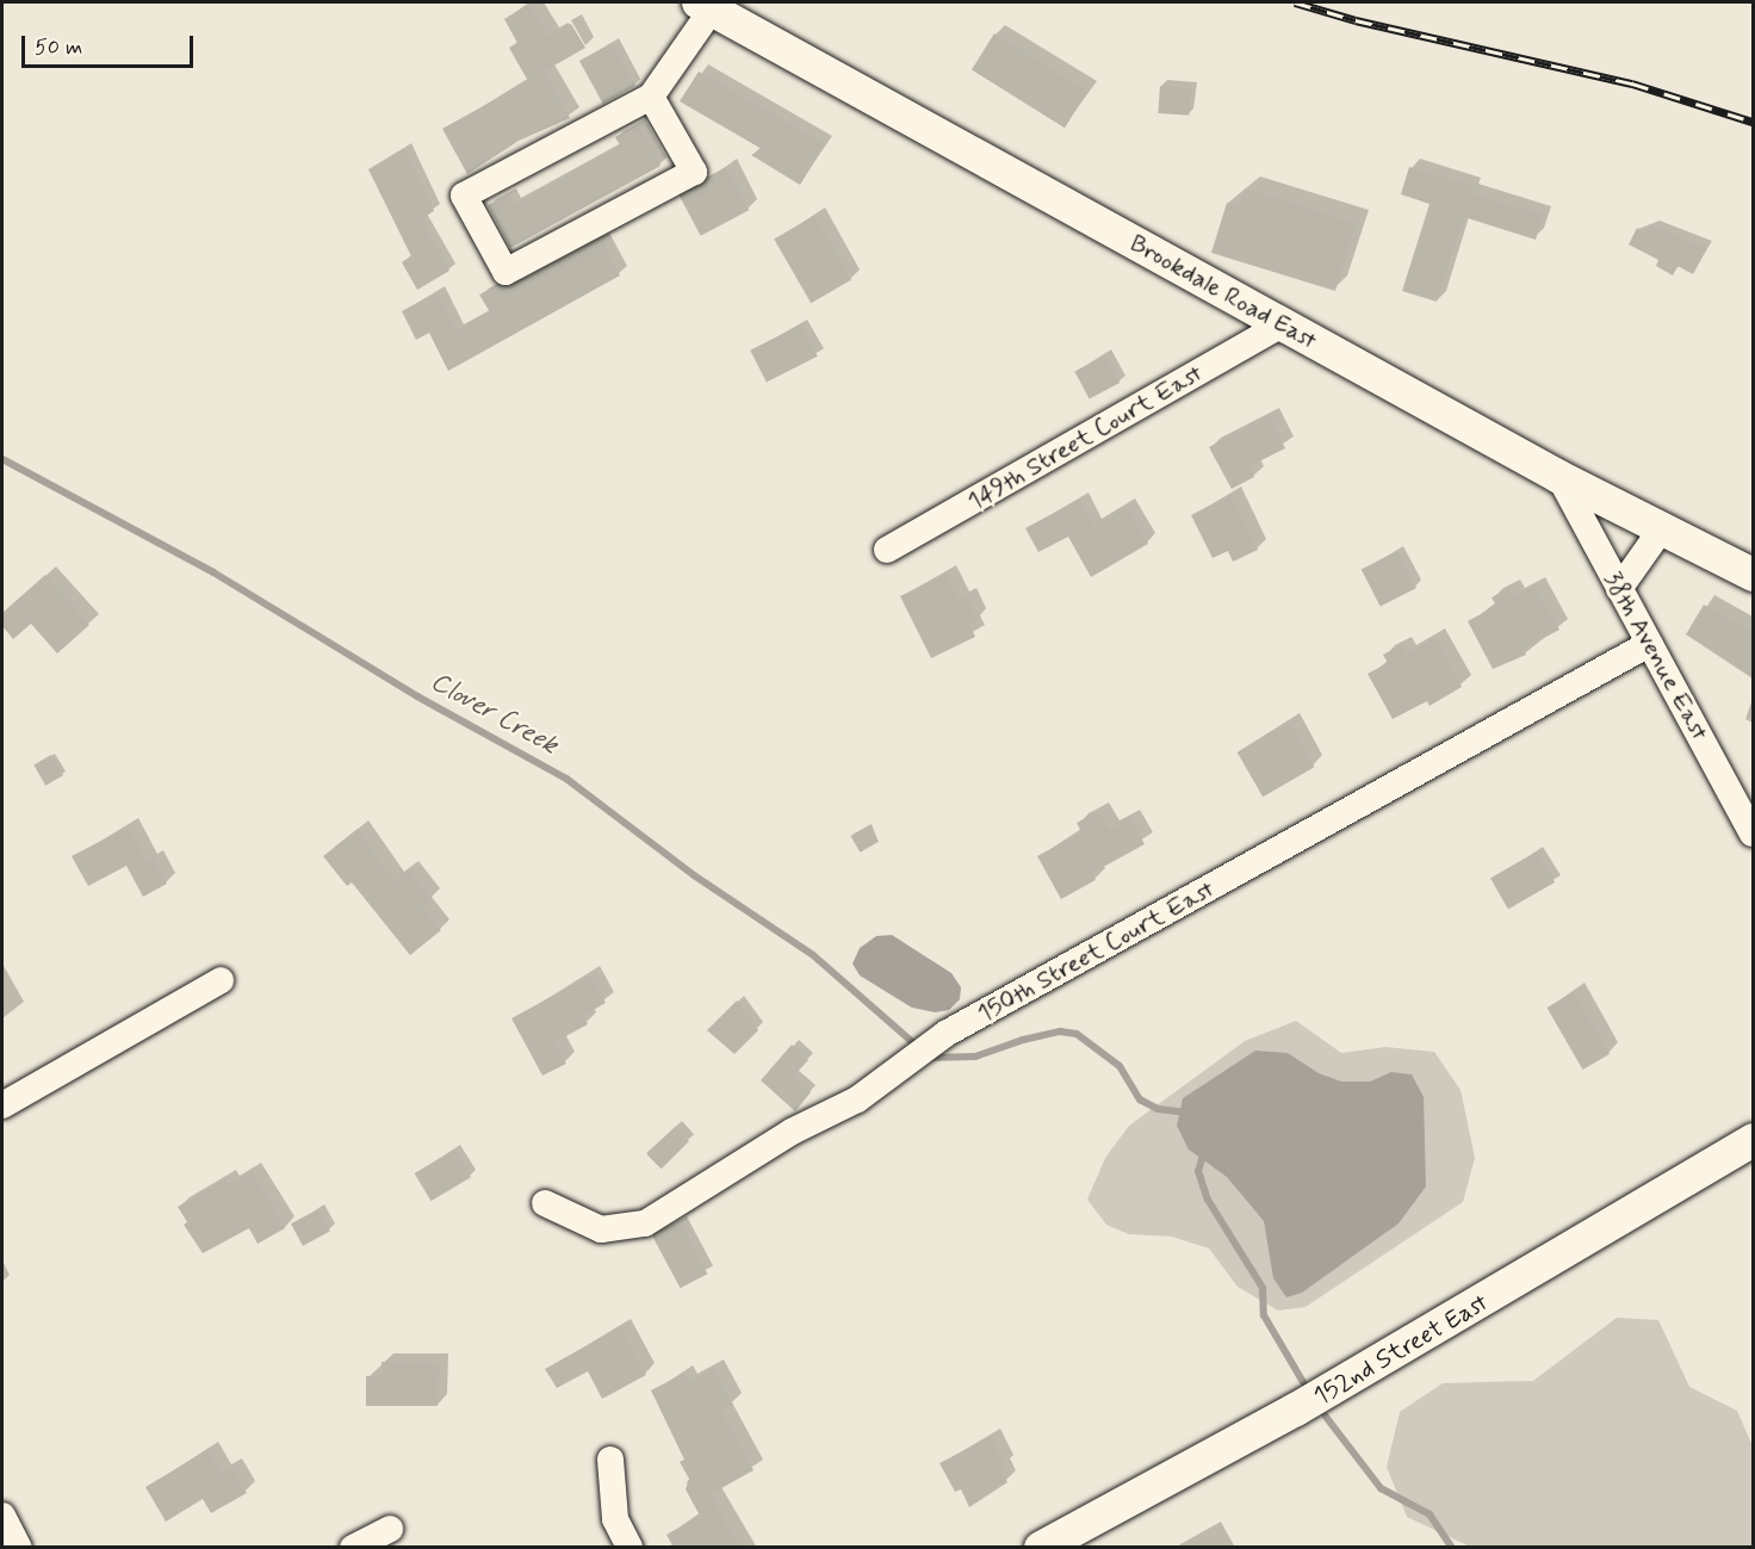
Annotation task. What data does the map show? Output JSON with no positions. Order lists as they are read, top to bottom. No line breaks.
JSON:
{"streets":{"main road":["Brookdale Road East","152nd Street East"],"street":["149th Street Court East","38th Avenue East","150th Street Court East"]},"crossings":[["Brookdale Road East","149th Street Court East"],["Brookdale Road East","38th Avenue East"],["38th Avenue East","150th Street Court East"]],"water":["Clover Creek"],"scale_bar":"50 m"}
